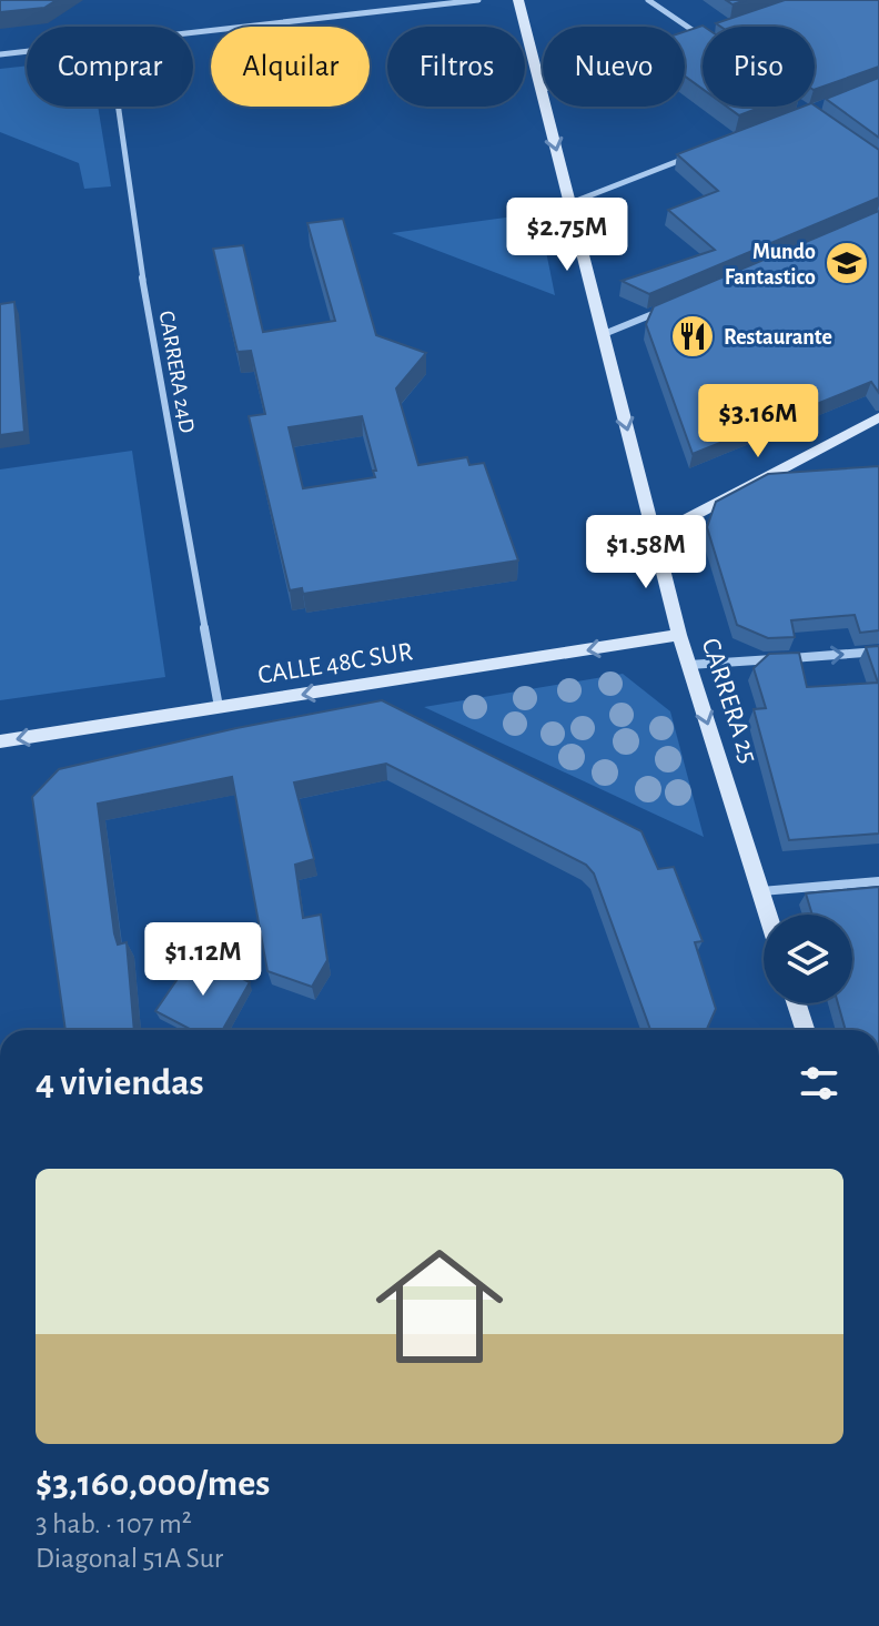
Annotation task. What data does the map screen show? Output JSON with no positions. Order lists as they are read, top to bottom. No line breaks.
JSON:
{"streets":{"street":["CARRERA 24D","CALLE 48C SUR","CARRERA 25"]},"crossings":[["CARRERA 24D","CALLE 48C SUR"],["CALLE 48C SUR","CARRERA 25"]],"one_way":["CALLE 48C SUR","CARRERA 25"],"places":{"school or university":["Mundo Fantastico"],"restaurant":["Restaurante"]},"page":{"chip":["Comprar","Alquilar","Filtros","Nuevo","Piso"],"price":["$2.75M","$3.16M","$1.58M","$1.12M"],"heading":"4 viviendas","list":[{"name":"$3,160,000/mes","note":"3 hab. · 107 m² · Diagonal 51A Sur"}]}}
